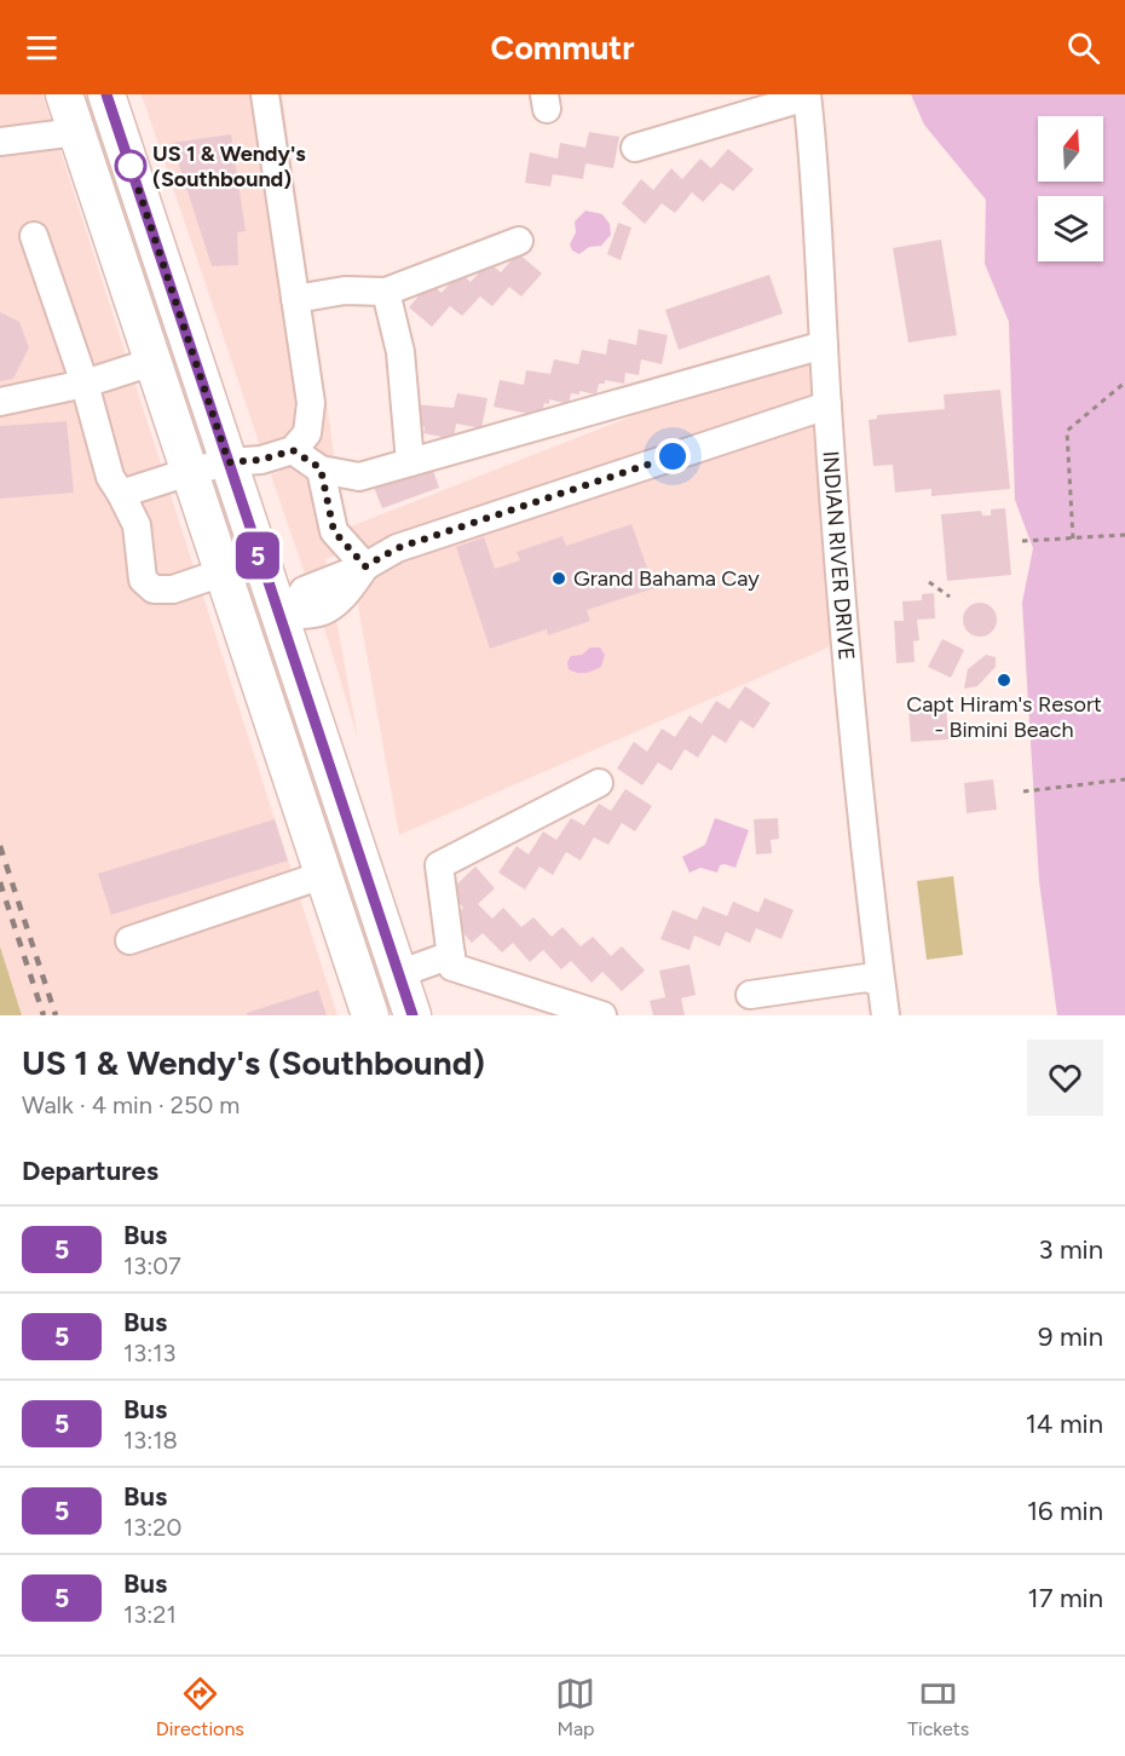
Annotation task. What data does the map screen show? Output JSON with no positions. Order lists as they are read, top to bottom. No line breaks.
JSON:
{"streets":{"street":["INDIAN RIVER DRIVE"]},"places":["US 1 & Wendy's (Southbound)","Grand Bahama Cay","Capt Hiram's Resort - Bimini Beach"],"lines":["bus line 5"],"north":"top","page":{"header":"Commutr","on_map":"5","heading":[["US 1 & Wendy's (Southbound)","Walk · 4 min · 250 m"],"Departures"],"list":[{"mark":"5","name":"Bus","note":"13:07","value":"3 min"},{"mark":"5","name":"Bus","note":"13:13","value":"9 min"},{"mark":"5","name":"Bus","note":"13:18","value":"14 min"},{"mark":"5","name":"Bus","note":"13:20","value":"16 min"},{"mark":"5","name":"Bus","note":"13:21","value":"17 min"}],"tabs":["Directions","Map","Tickets"]}}
